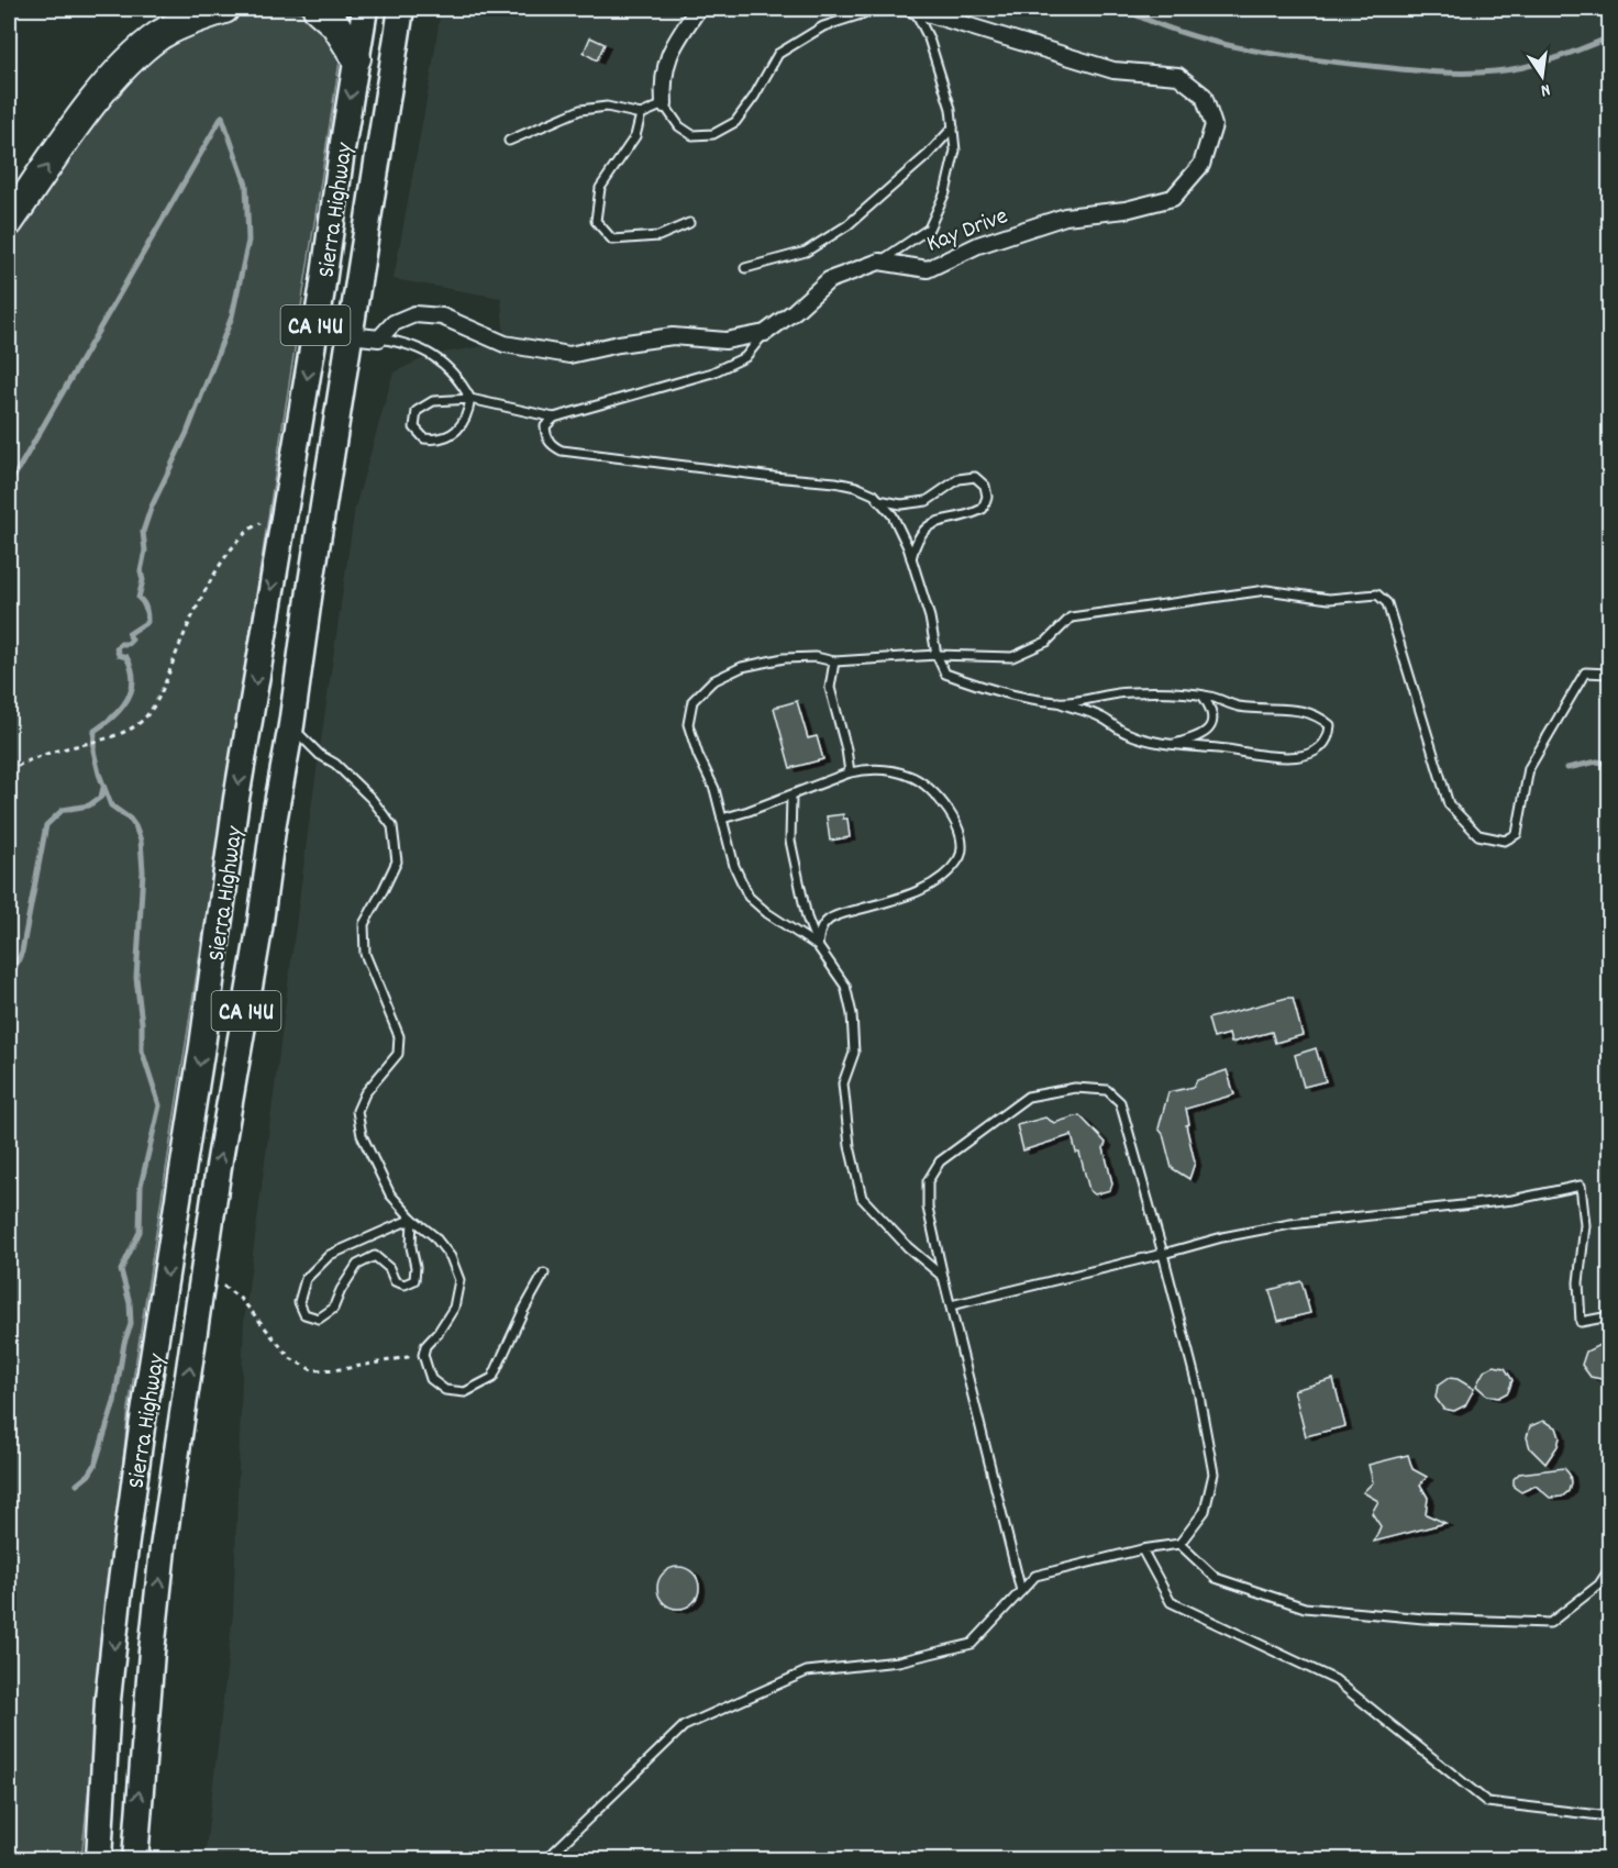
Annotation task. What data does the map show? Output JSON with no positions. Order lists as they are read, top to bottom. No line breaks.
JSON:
{"streets":{"main road":["Sierra Highway","CA 14U"],"street":["Kay Drive"]},"north":"bottom"}
